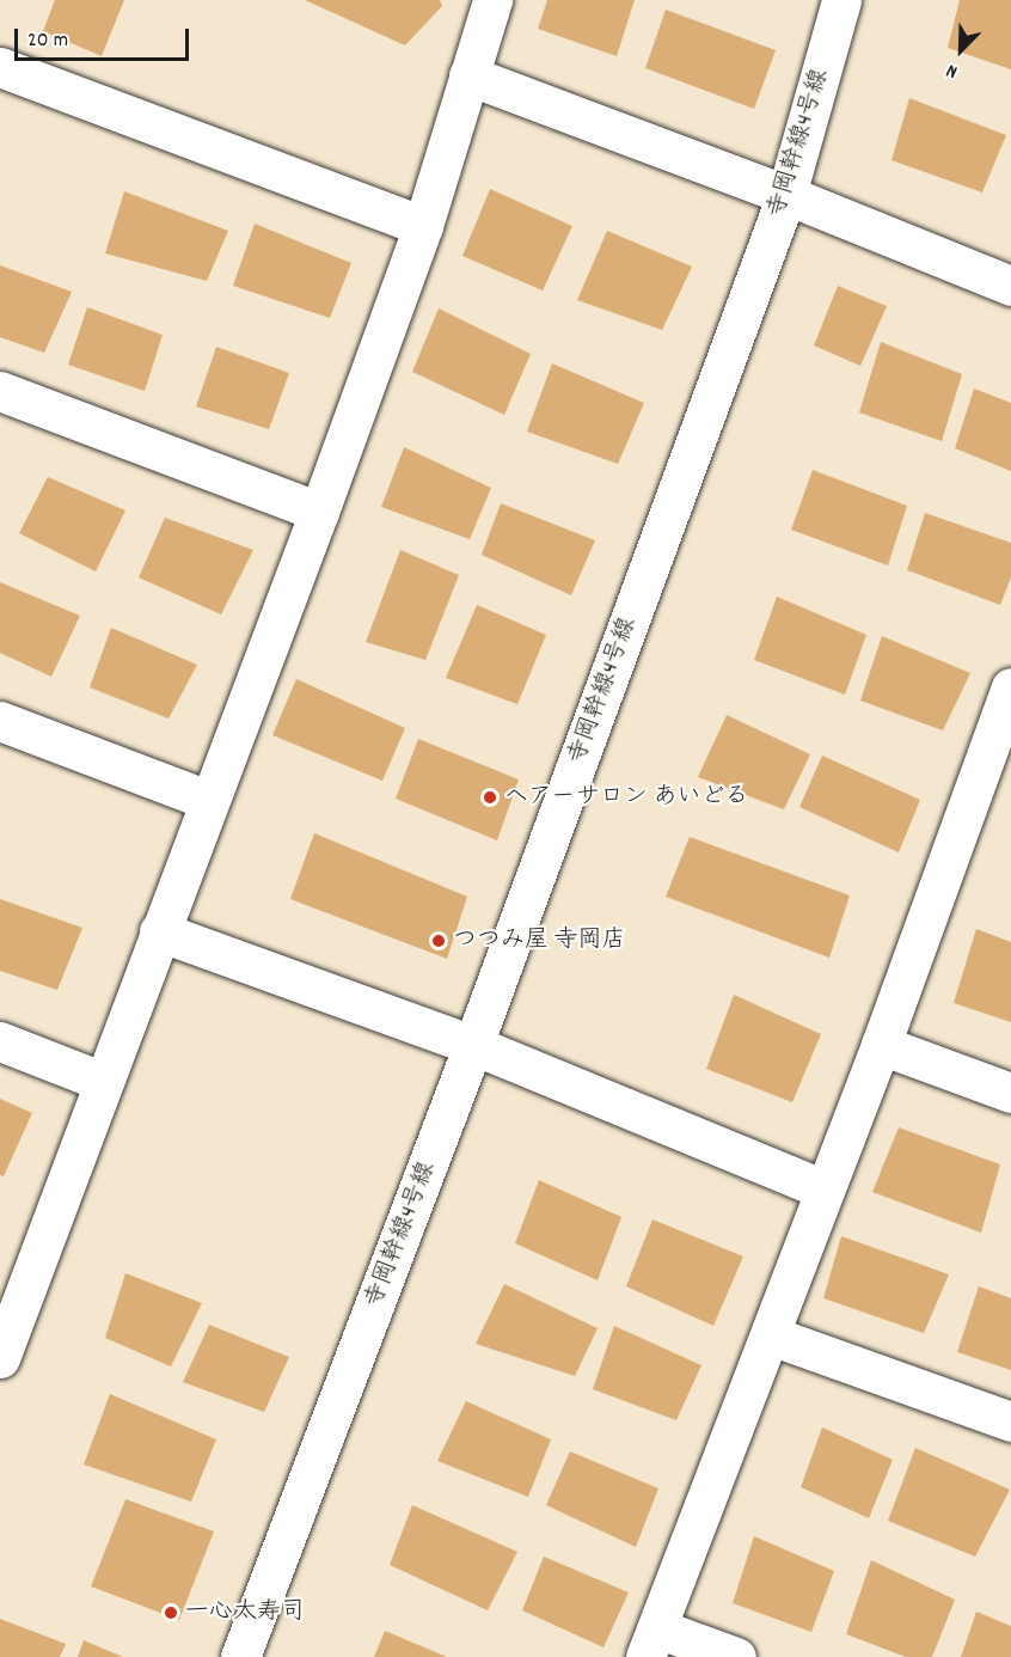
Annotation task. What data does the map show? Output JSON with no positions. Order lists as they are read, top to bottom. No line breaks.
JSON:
{"streets":{"street":["寺岡幹線4号線"]},"places":["ヘアーサロン あいどる","つつみ屋 寺岡店","一心太寿司"],"scale_bar":"20 m","north":"bottom left"}
